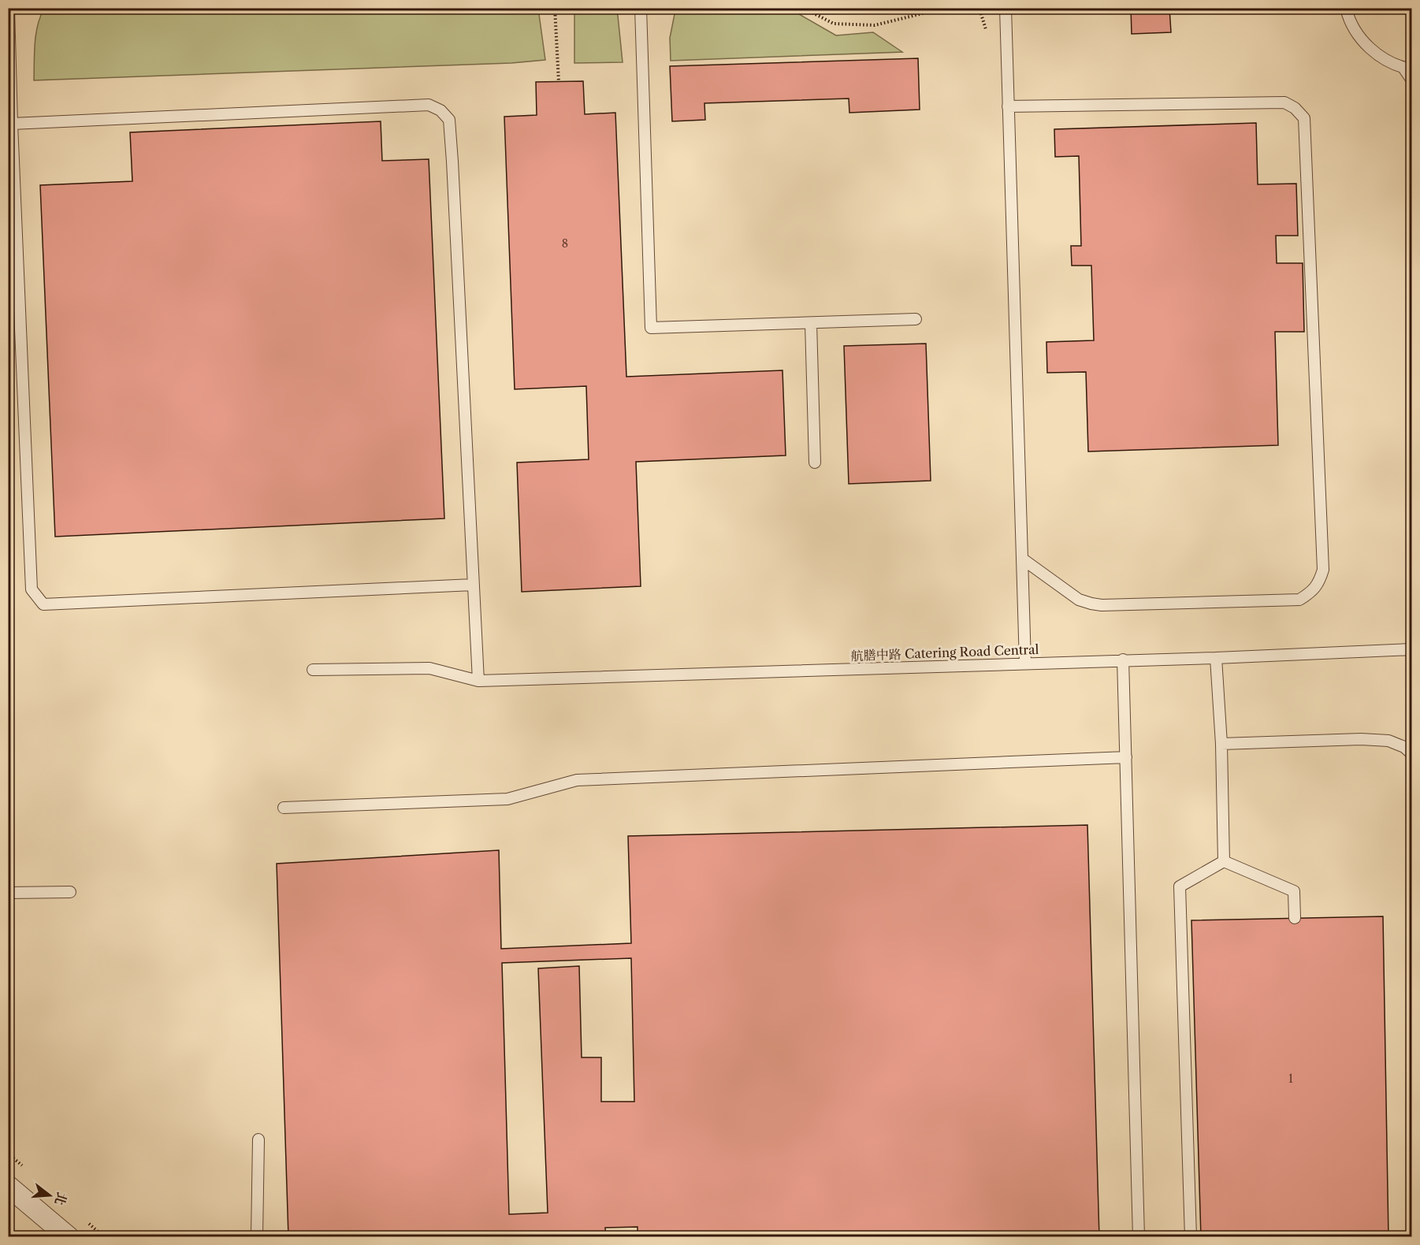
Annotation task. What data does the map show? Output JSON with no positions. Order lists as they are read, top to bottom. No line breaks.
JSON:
{"streets":{"lane":["航膳中路 Catering Road Central"]},"house_numbers":["8","1"],"north":"right"}
